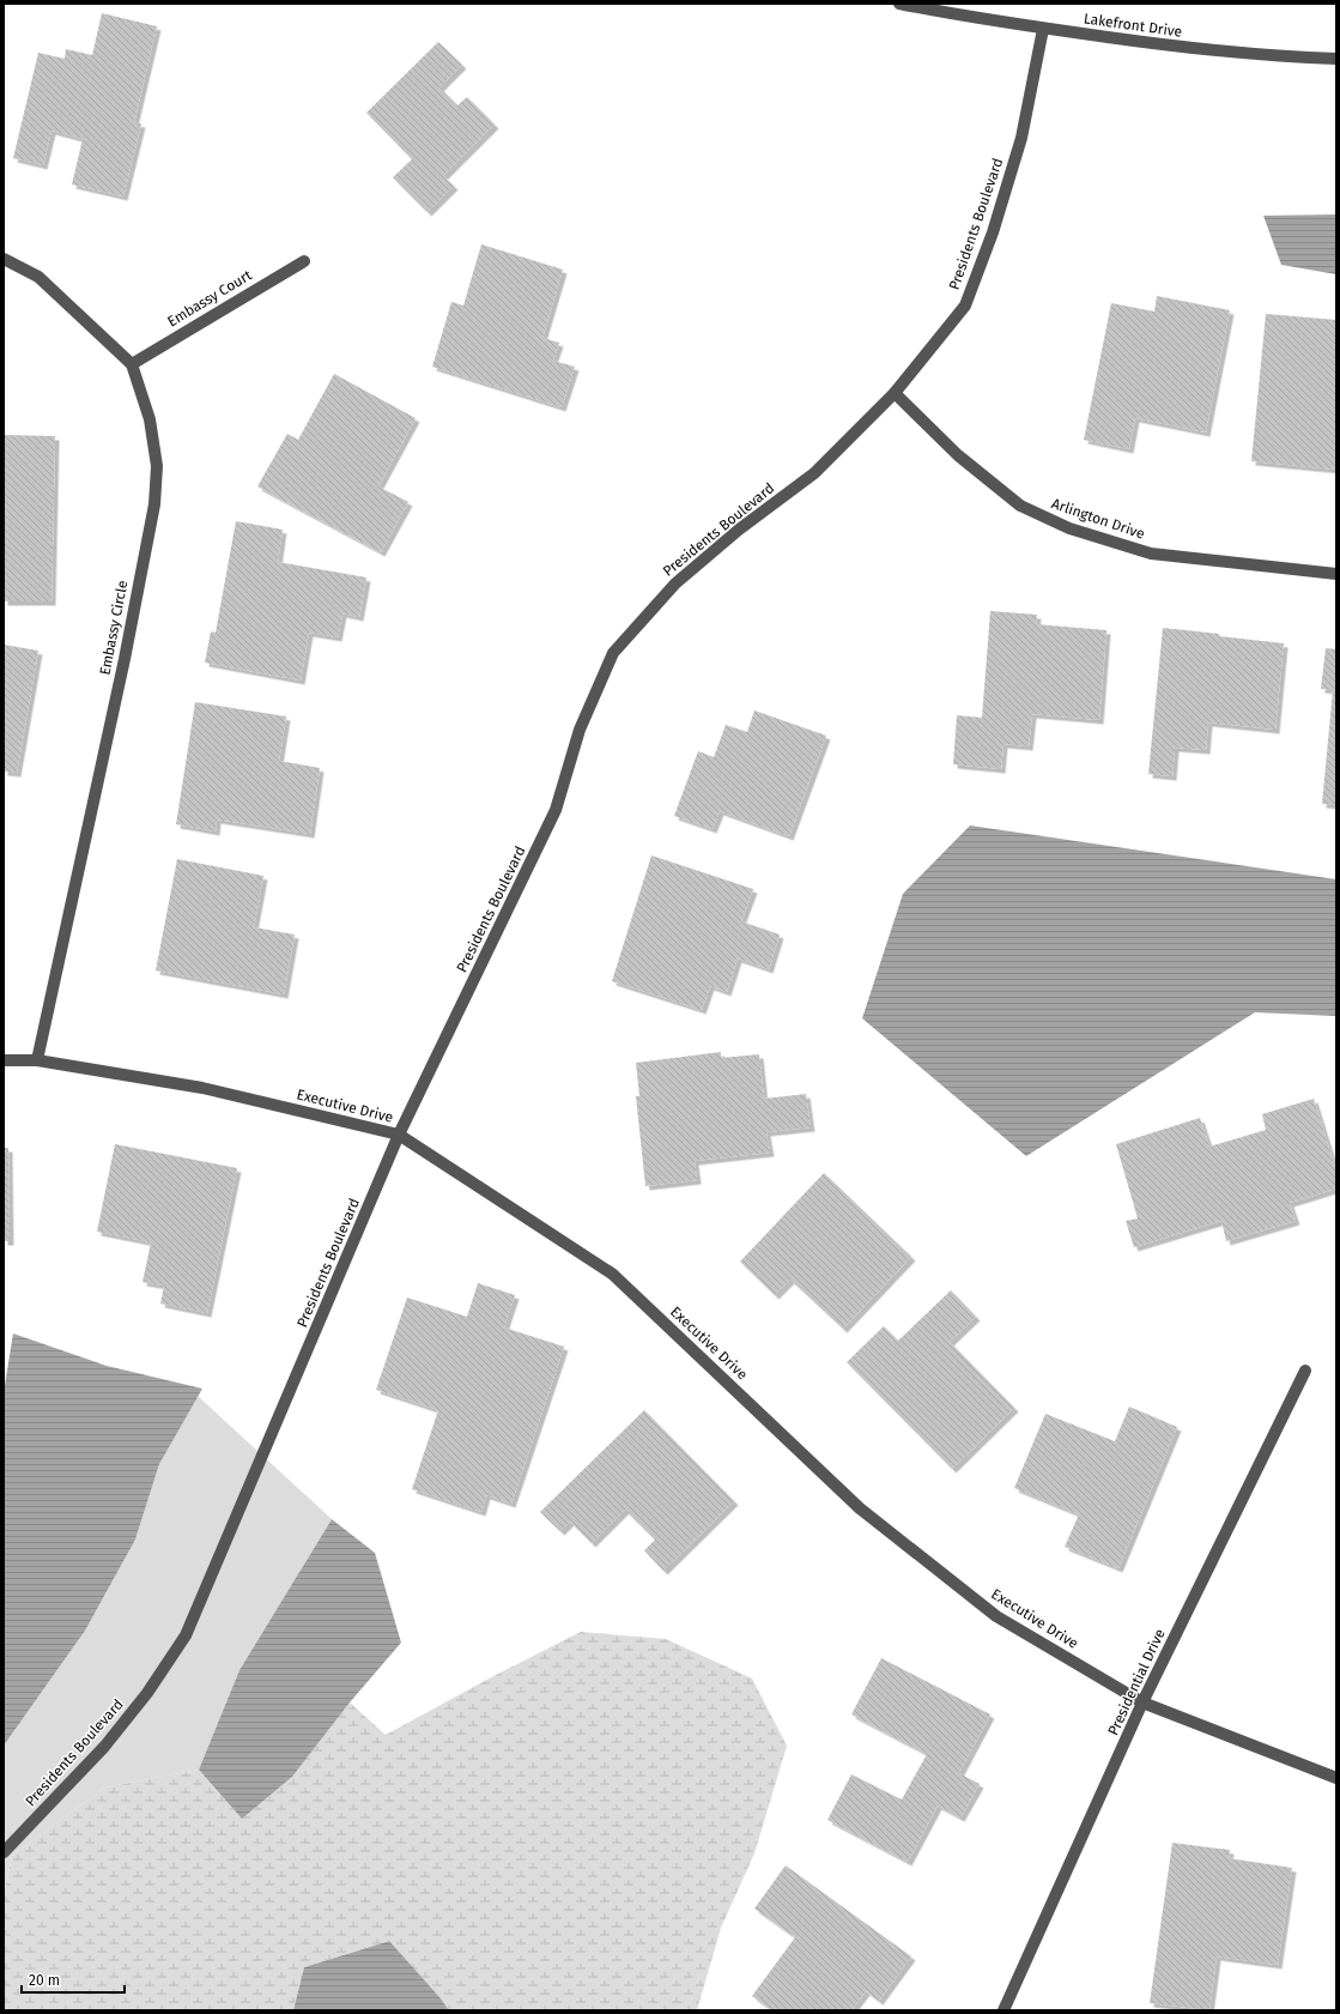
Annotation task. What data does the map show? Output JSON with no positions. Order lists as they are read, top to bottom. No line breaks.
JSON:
{"streets":{"street":["Lakefront Drive","Presidents Boulevard","Embassy Court","Arlington Drive","Embassy Circle","Executive Drive","Presidential Drive"]},"crossings":[["Lakefront Drive","Presidents Boulevard"],["Presidents Boulevard","Arlington Drive"],["Presidents Boulevard","Executive Drive"],["Embassy Court","Embassy Circle"],["Embassy Circle","Executive Drive"],["Executive Drive","Presidential Drive"]],"scale_bar":"20 m"}
